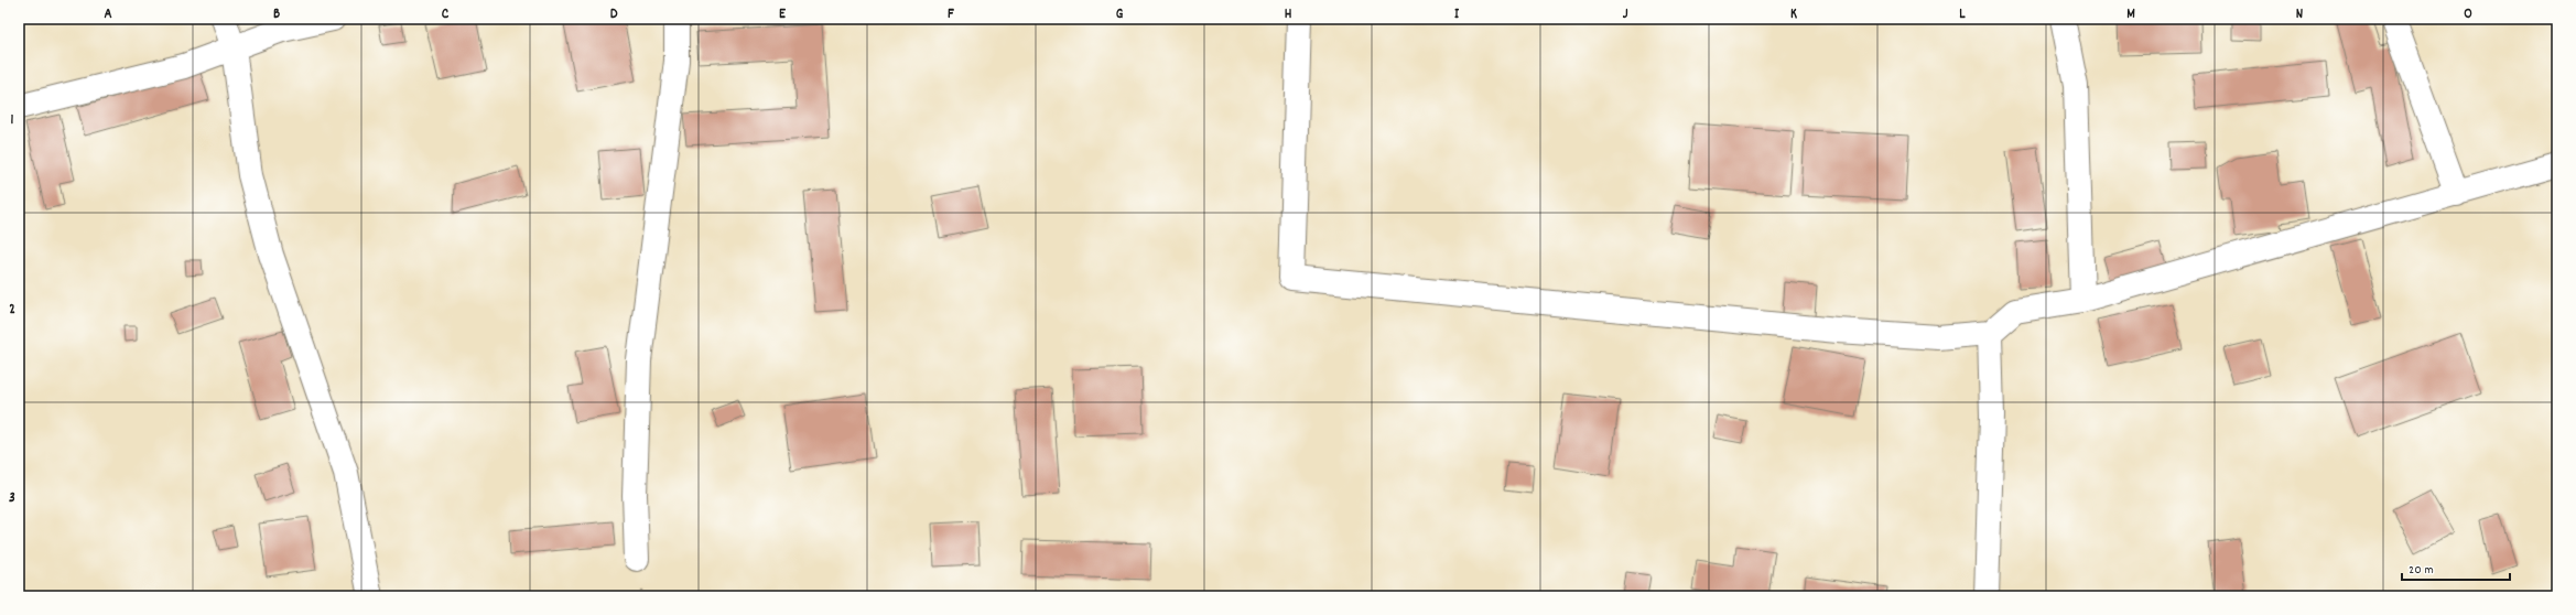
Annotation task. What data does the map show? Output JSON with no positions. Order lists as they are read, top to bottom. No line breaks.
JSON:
{"scale_bar":"20 m","grid":{"columns":["A","B","C","D","E","F","G","H","I","J","K","L","M","N","O"],"rows":["1","2","3"]}}
